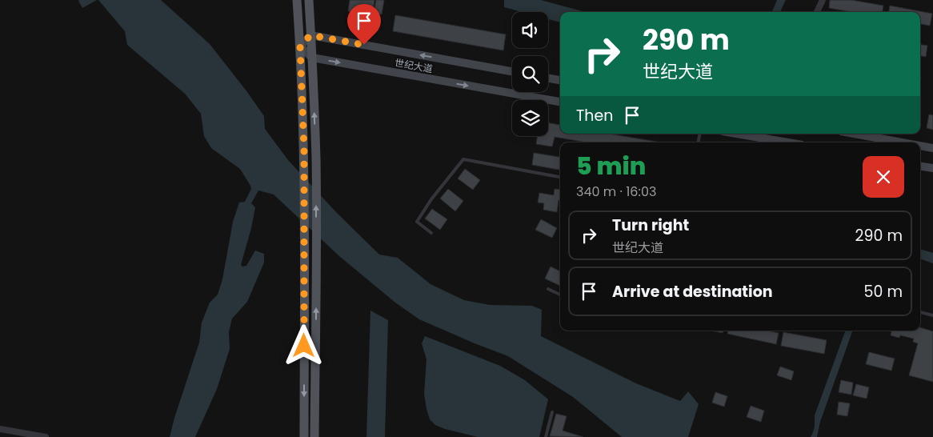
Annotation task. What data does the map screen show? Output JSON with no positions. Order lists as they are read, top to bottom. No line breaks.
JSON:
{"streets":{"main road":["世纪大道"]},"page":{"turn":["290 m","世纪大道"],"then":"Then","heading":["5 min","340 m · 16:03"],"list":[{"name":"Turn right","note":"世纪大道","value":"290 m"},{"name":"Arrive at destination","value":"50 m"}]}}
